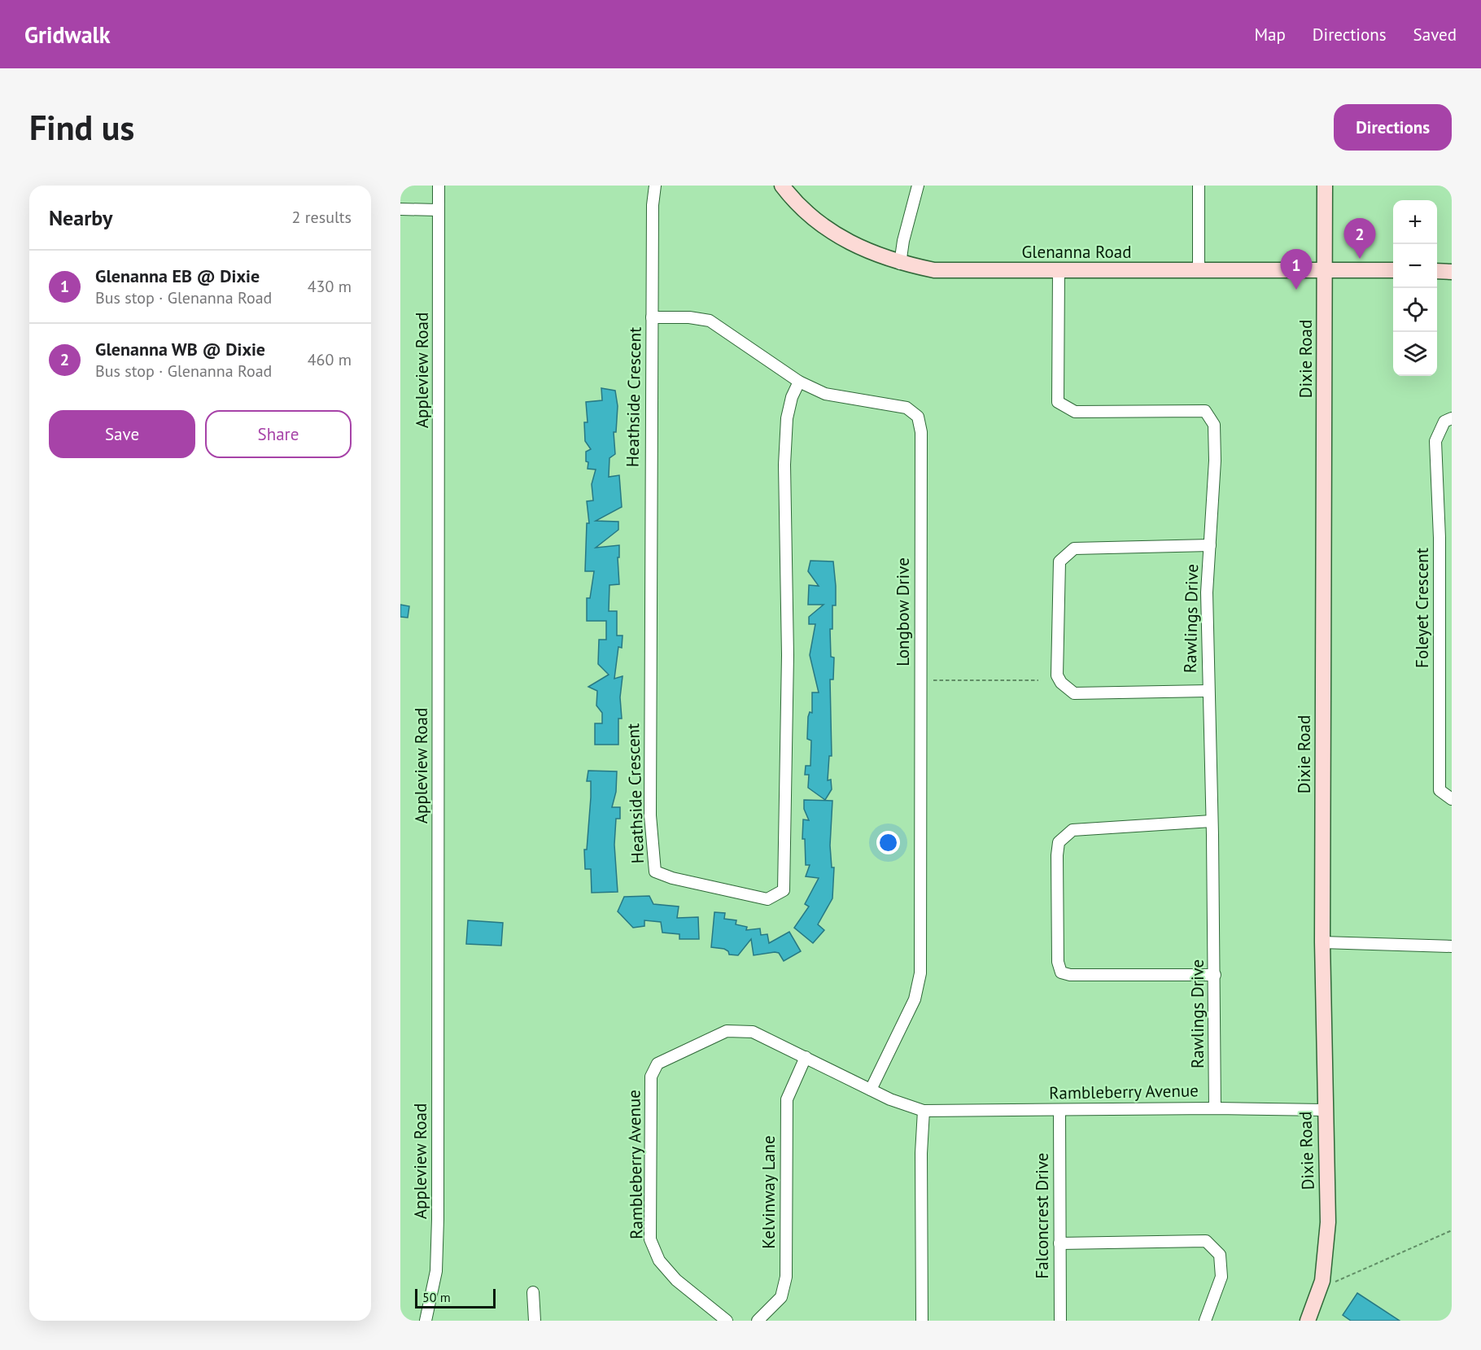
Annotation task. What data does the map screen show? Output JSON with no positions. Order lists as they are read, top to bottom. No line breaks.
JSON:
{"streets":{"street":["Glenanna Road","Dixie Road","Appleview Road","Heathside Crescent","Foleyet Crescent","Longbow Drive","Rawlings Drive","Rambleberry Avenue","Kelvinway Lane","Falconcrest Drive"]},"crossings":[["Glenanna Road","Dixie Road"],["Glenanna Road","Rawlings Drive"],["Dixie Road","Rambleberry Avenue"],["Heathside Crescent","Longbow Drive"],["Longbow Drive","Rambleberry Avenue"],["Rawlings Drive","Rambleberry Avenue"],["Rambleberry Avenue","Kelvinway Lane"],["Rambleberry Avenue","Falconcrest Drive"]],"scale_bar":"50 m","page":{"header":"Gridwalk","nav":["Map","Directions","Saved"],"buttons":["Directions",["Save","Share"]],"title":"Find us","heading":["Nearby","2 results"],"map_buttons":["+","−"],"pins":["2","1"],"list":[{"mark":"1","name":"Glenanna EB @ Dixie","note":"Bus stop · Glenanna Road","value":"430 m"},{"mark":"2","name":"Glenanna WB @ Dixie","note":"Bus stop · Glenanna Road","value":"460 m"}],"scale":"50 m"}}
